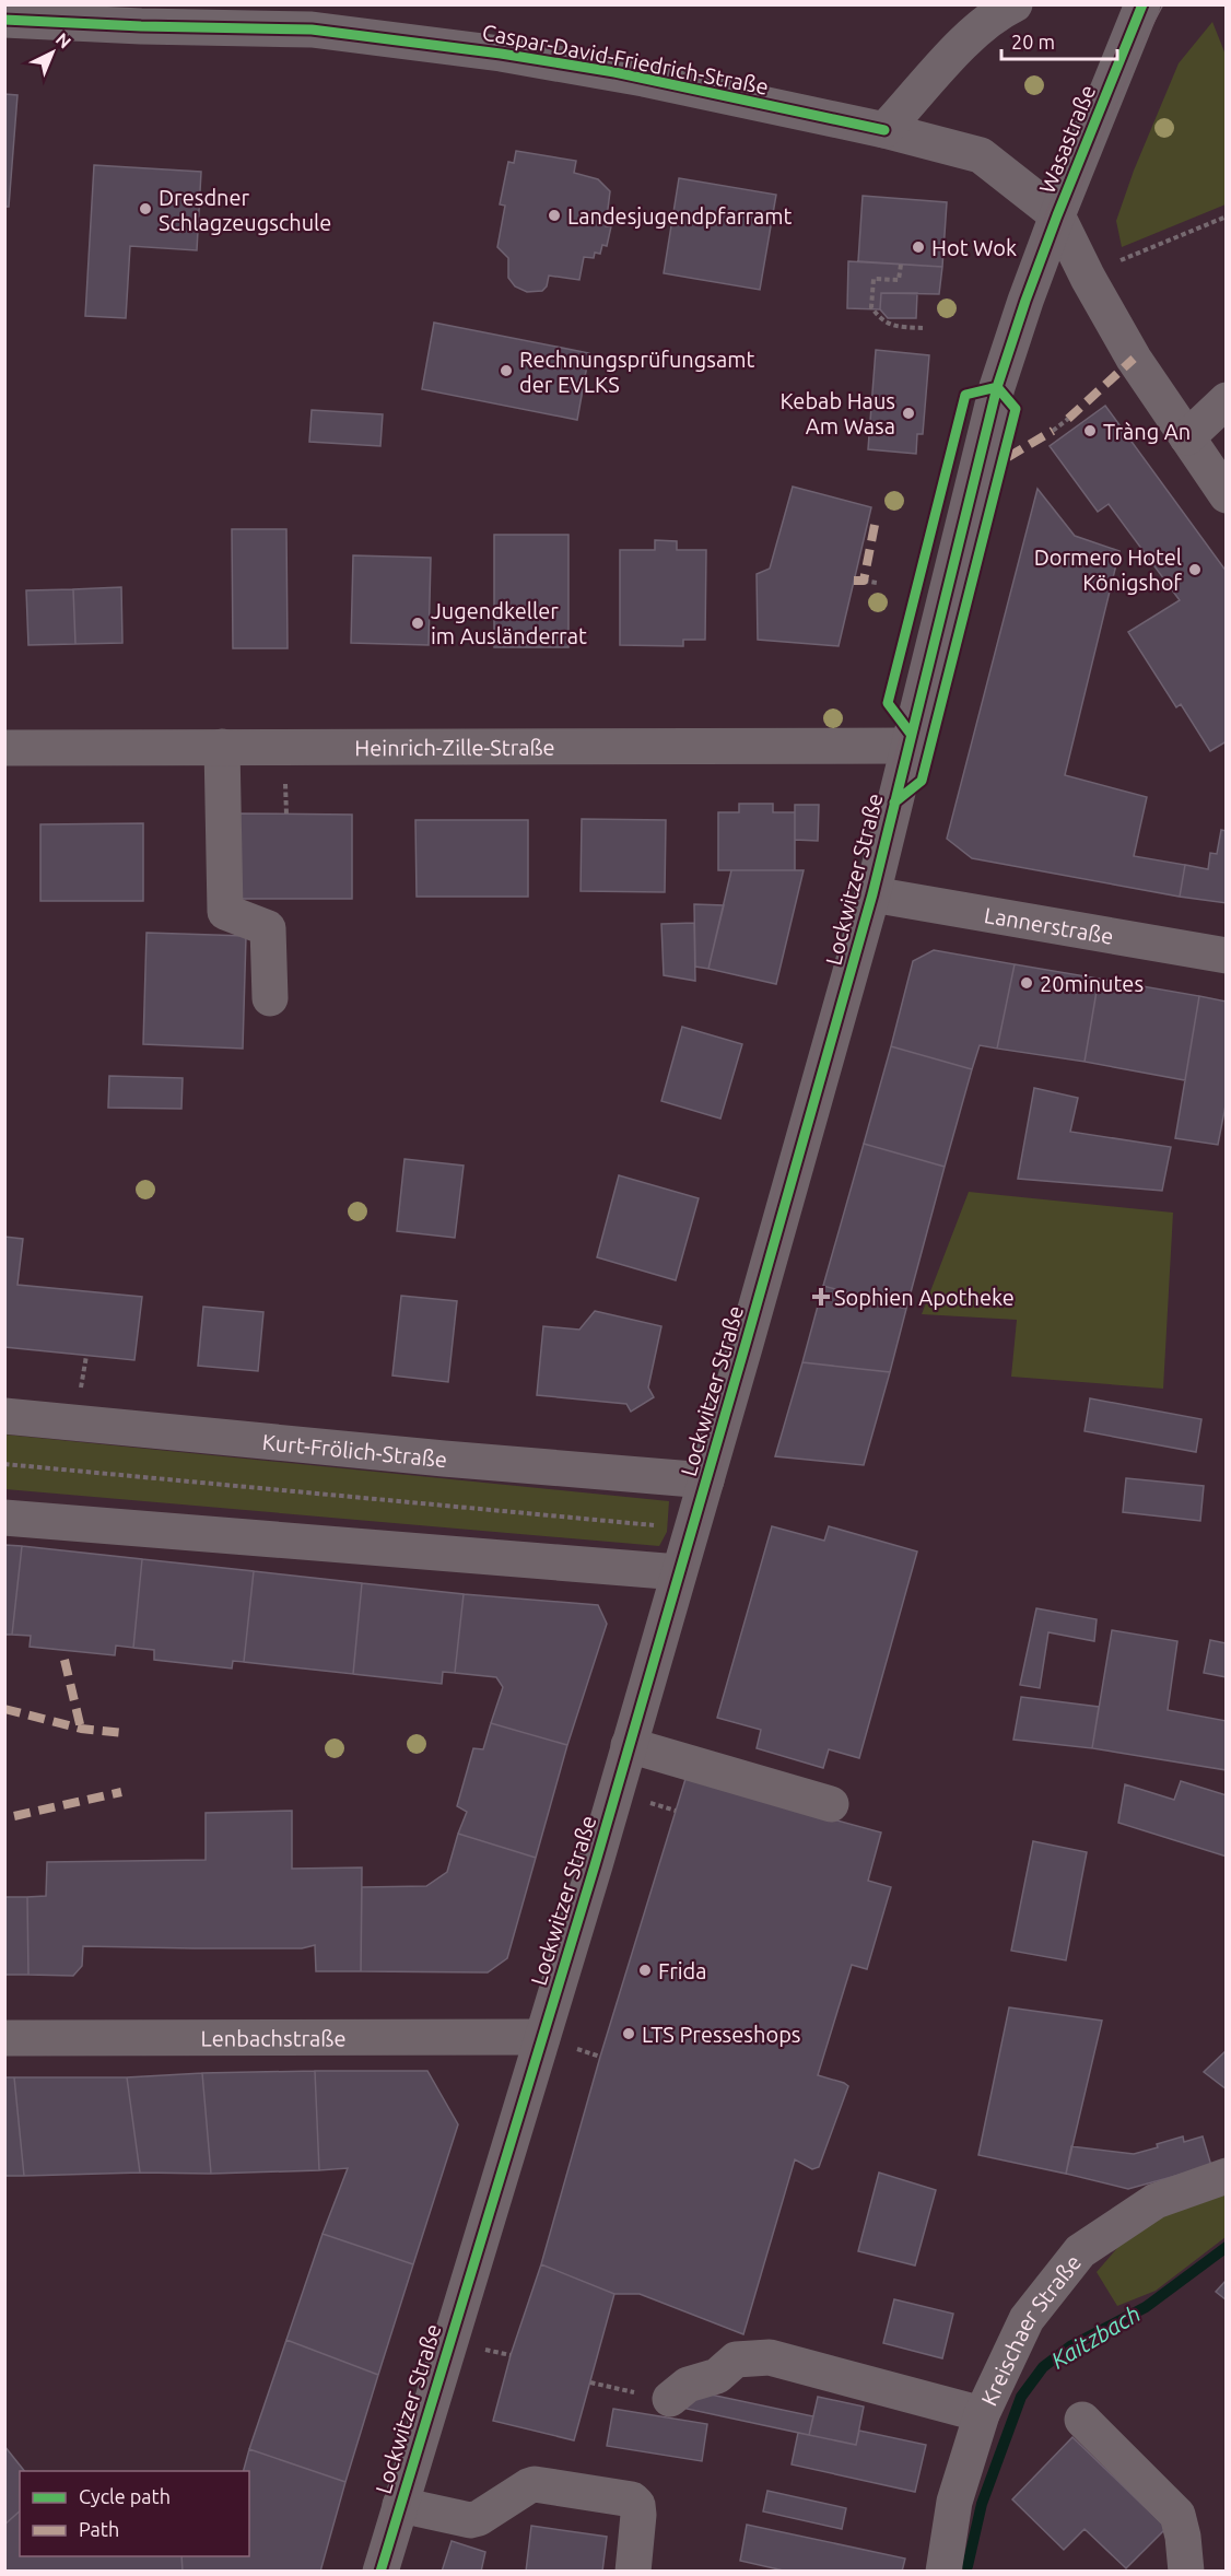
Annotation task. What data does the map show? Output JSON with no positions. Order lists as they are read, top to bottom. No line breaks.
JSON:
{"streets":{"street":["Caspar-David-Friedrich-Straße","Wasastraße","Heinrich-Zille-Straße","Lockwitzer Straße","Lannerstraße","Kurt-Frölich-Straße","Lenbachstraße","Kreischaer Straße"]},"crossings":[["Caspar-David-Friedrich-Straße","Wasastraße"],["Caspar-David-Friedrich-Straße","Lockwitzer Straße"],["Wasastraße","Lockwitzer Straße"],["Heinrich-Zille-Straße","Lockwitzer Straße"],["Lockwitzer Straße","Lannerstraße"],["Lockwitzer Straße","Kurt-Frölich-Straße"],["Lockwitzer Straße","Lenbachstraße"]],"water":["Kaitzbach"],"places":{"other":["Dresdner Schlagzeugschule","Landesjugendpfarramt","Hot Wok","Rechnungsprüfungsamt der EVLKS","Kebab Haus Am Wasa","Tràng An","Dormero Hotel Königshof","Jugendkeller im Ausländerrat","20minutes","Frida","LTS Presseshops"],"health":["Sophien Apotheke"]},"legend":["Cycle path","Path"],"scale_bar":"20 m","north":"top right"}
